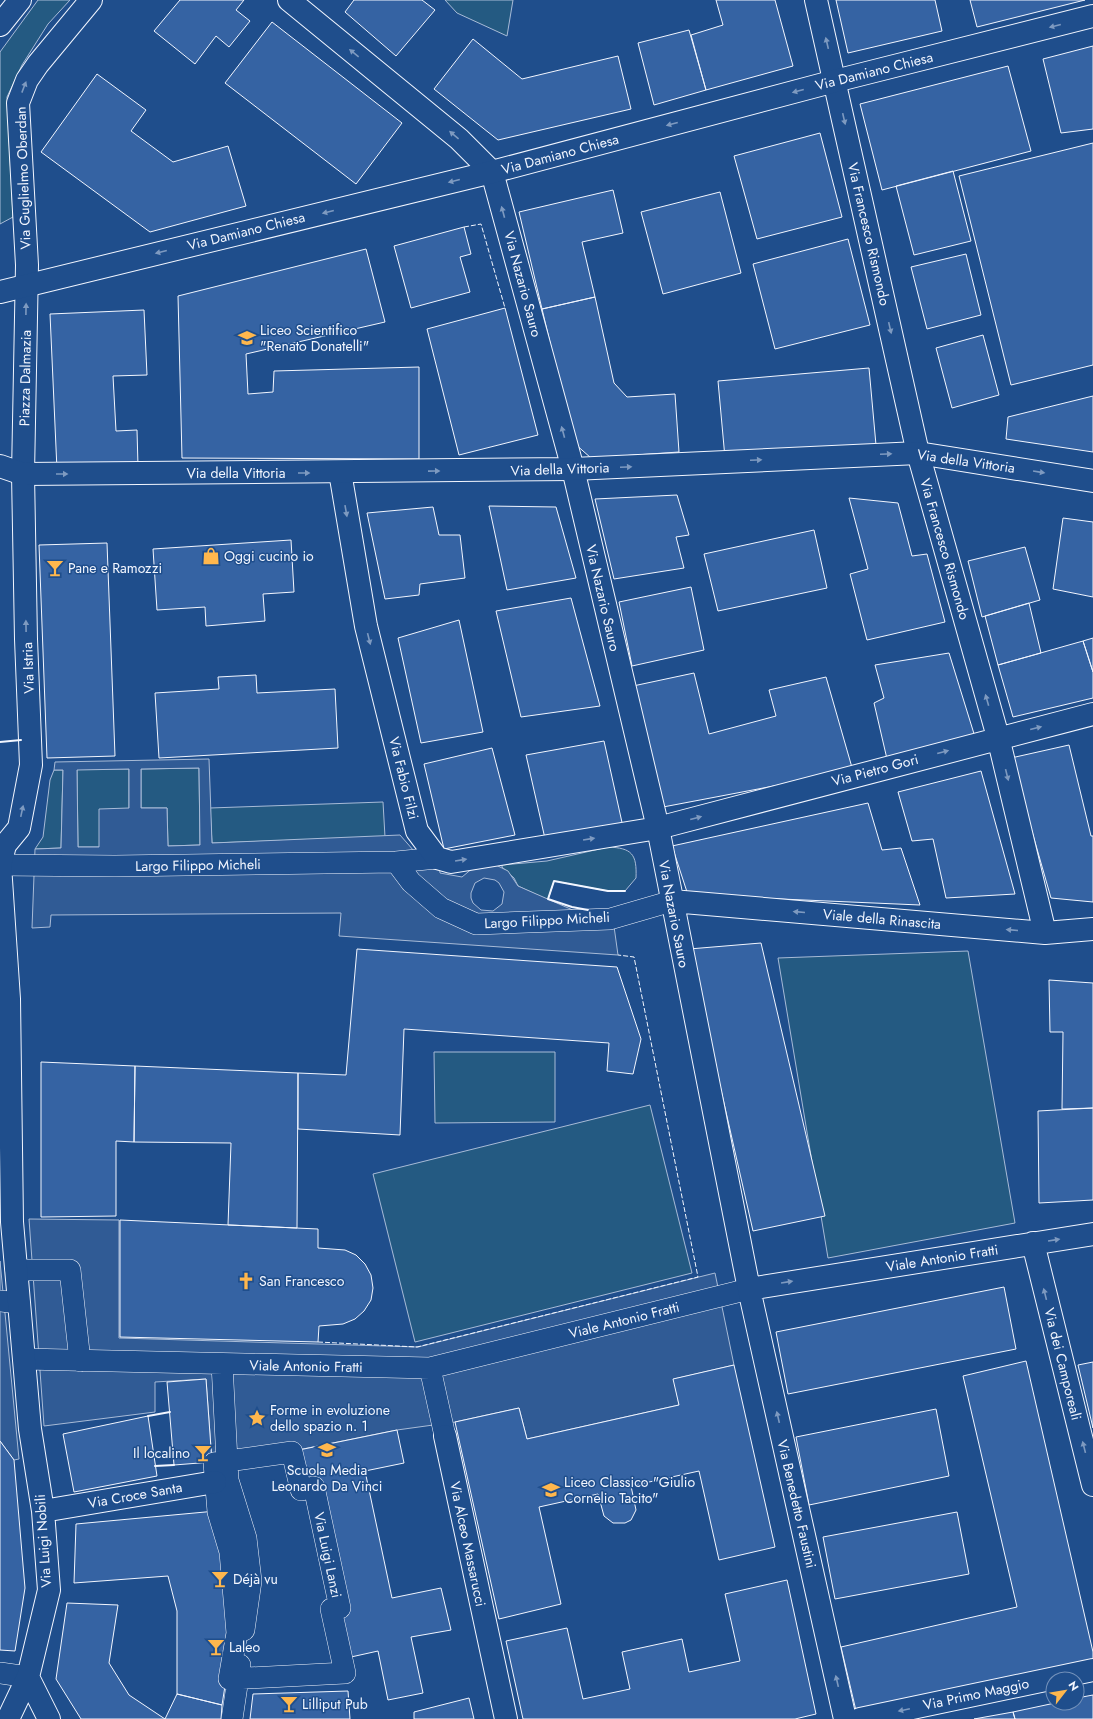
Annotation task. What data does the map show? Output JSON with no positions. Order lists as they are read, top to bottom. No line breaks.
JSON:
{"streets":{"street":["Via Damiano Chiesa","Via Guglielmo Oberdan","Via Francesco Rismondo","Via Nazario Sauro","Piazza Dalmazia","Via della Vittoria","Via Istria","Via Pietro Gori","Via Fabio Filzi","Largo Filippo Micheli","Viale della Rinascita","Viale Antonio Fratti","Via dei Camporeali","Via Croce Santa","Via Benedetto Faustini","Via Luigi Nobili","Via Alceo Massarucci","Via Luigi Lanzi","Via Primo Maggio"]},"crossings":[["Via Damiano Chiesa","Via Guglielmo Oberdan"],["Via Damiano Chiesa","Via Francesco Rismondo"],["Via Damiano Chiesa","Via Nazario Sauro"],["Via Damiano Chiesa","Piazza Dalmazia"],["Via Guglielmo Oberdan","Piazza Dalmazia"],["Via Francesco Rismondo","Via della Vittoria"],["Via Francesco Rismondo","Via Pietro Gori"],["Via Francesco Rismondo","Viale della Rinascita"],["Via Nazario Sauro","Via della Vittoria"],["Via Nazario Sauro","Via Pietro Gori"],["Via Nazario Sauro","Largo Filippo Micheli"],["Via Nazario Sauro","Viale della Rinascita"],["Via Nazario Sauro","Viale Antonio Fratti"],["Via Nazario Sauro","Via Benedetto Faustini"],["Piazza Dalmazia","Via della Vittoria"],["Piazza Dalmazia","Via Istria"],["Via della Vittoria","Via Istria"],["Via della Vittoria","Via Fabio Filzi"],["Via Istria","Largo Filippo Micheli"],["Via Istria","Via Luigi Nobili"],["Via Fabio Filzi","Largo Filippo Micheli"],["Largo Filippo Micheli","Viale della Rinascita"],["Largo Filippo Micheli","Via Luigi Nobili"],["Viale Antonio Fratti","Via dei Camporeali"],["Viale Antonio Fratti","Via Benedetto Faustini"],["Viale Antonio Fratti","Via Luigi Nobili"],["Viale Antonio Fratti","Via Alceo Massarucci"],["Via Croce Santa","Via Luigi Nobili"],["Via Croce Santa","Via Luigi Lanzi"]],"one_way":["Via Damiano Chiesa","Via Guglielmo Oberdan","Via Nazario Sauro","Piazza Dalmazia","Via della Vittoria","Via Istria","Via Pietro Gori","Via Fabio Filzi","Viale della Rinascita","Via dei Camporeali","Via Benedetto Faustini","Via Primo Maggio"],"places":{"school or university":["Liceo Scientifico \"Renato Donatelli\"","Scuola Media Leonardo Da Vinci","Liceo Classico \"Giulio Cornelio Tacito\""],"shop":["Oggi cucino io"],"bar":["Pane e Ramozzi","Il localino","Déjà vu","Laleo","Lilliput Pub"],"church":["San Francesco"],"place":["Forme in evoluzione dello spazio n. 1"]},"north":"top right"}
